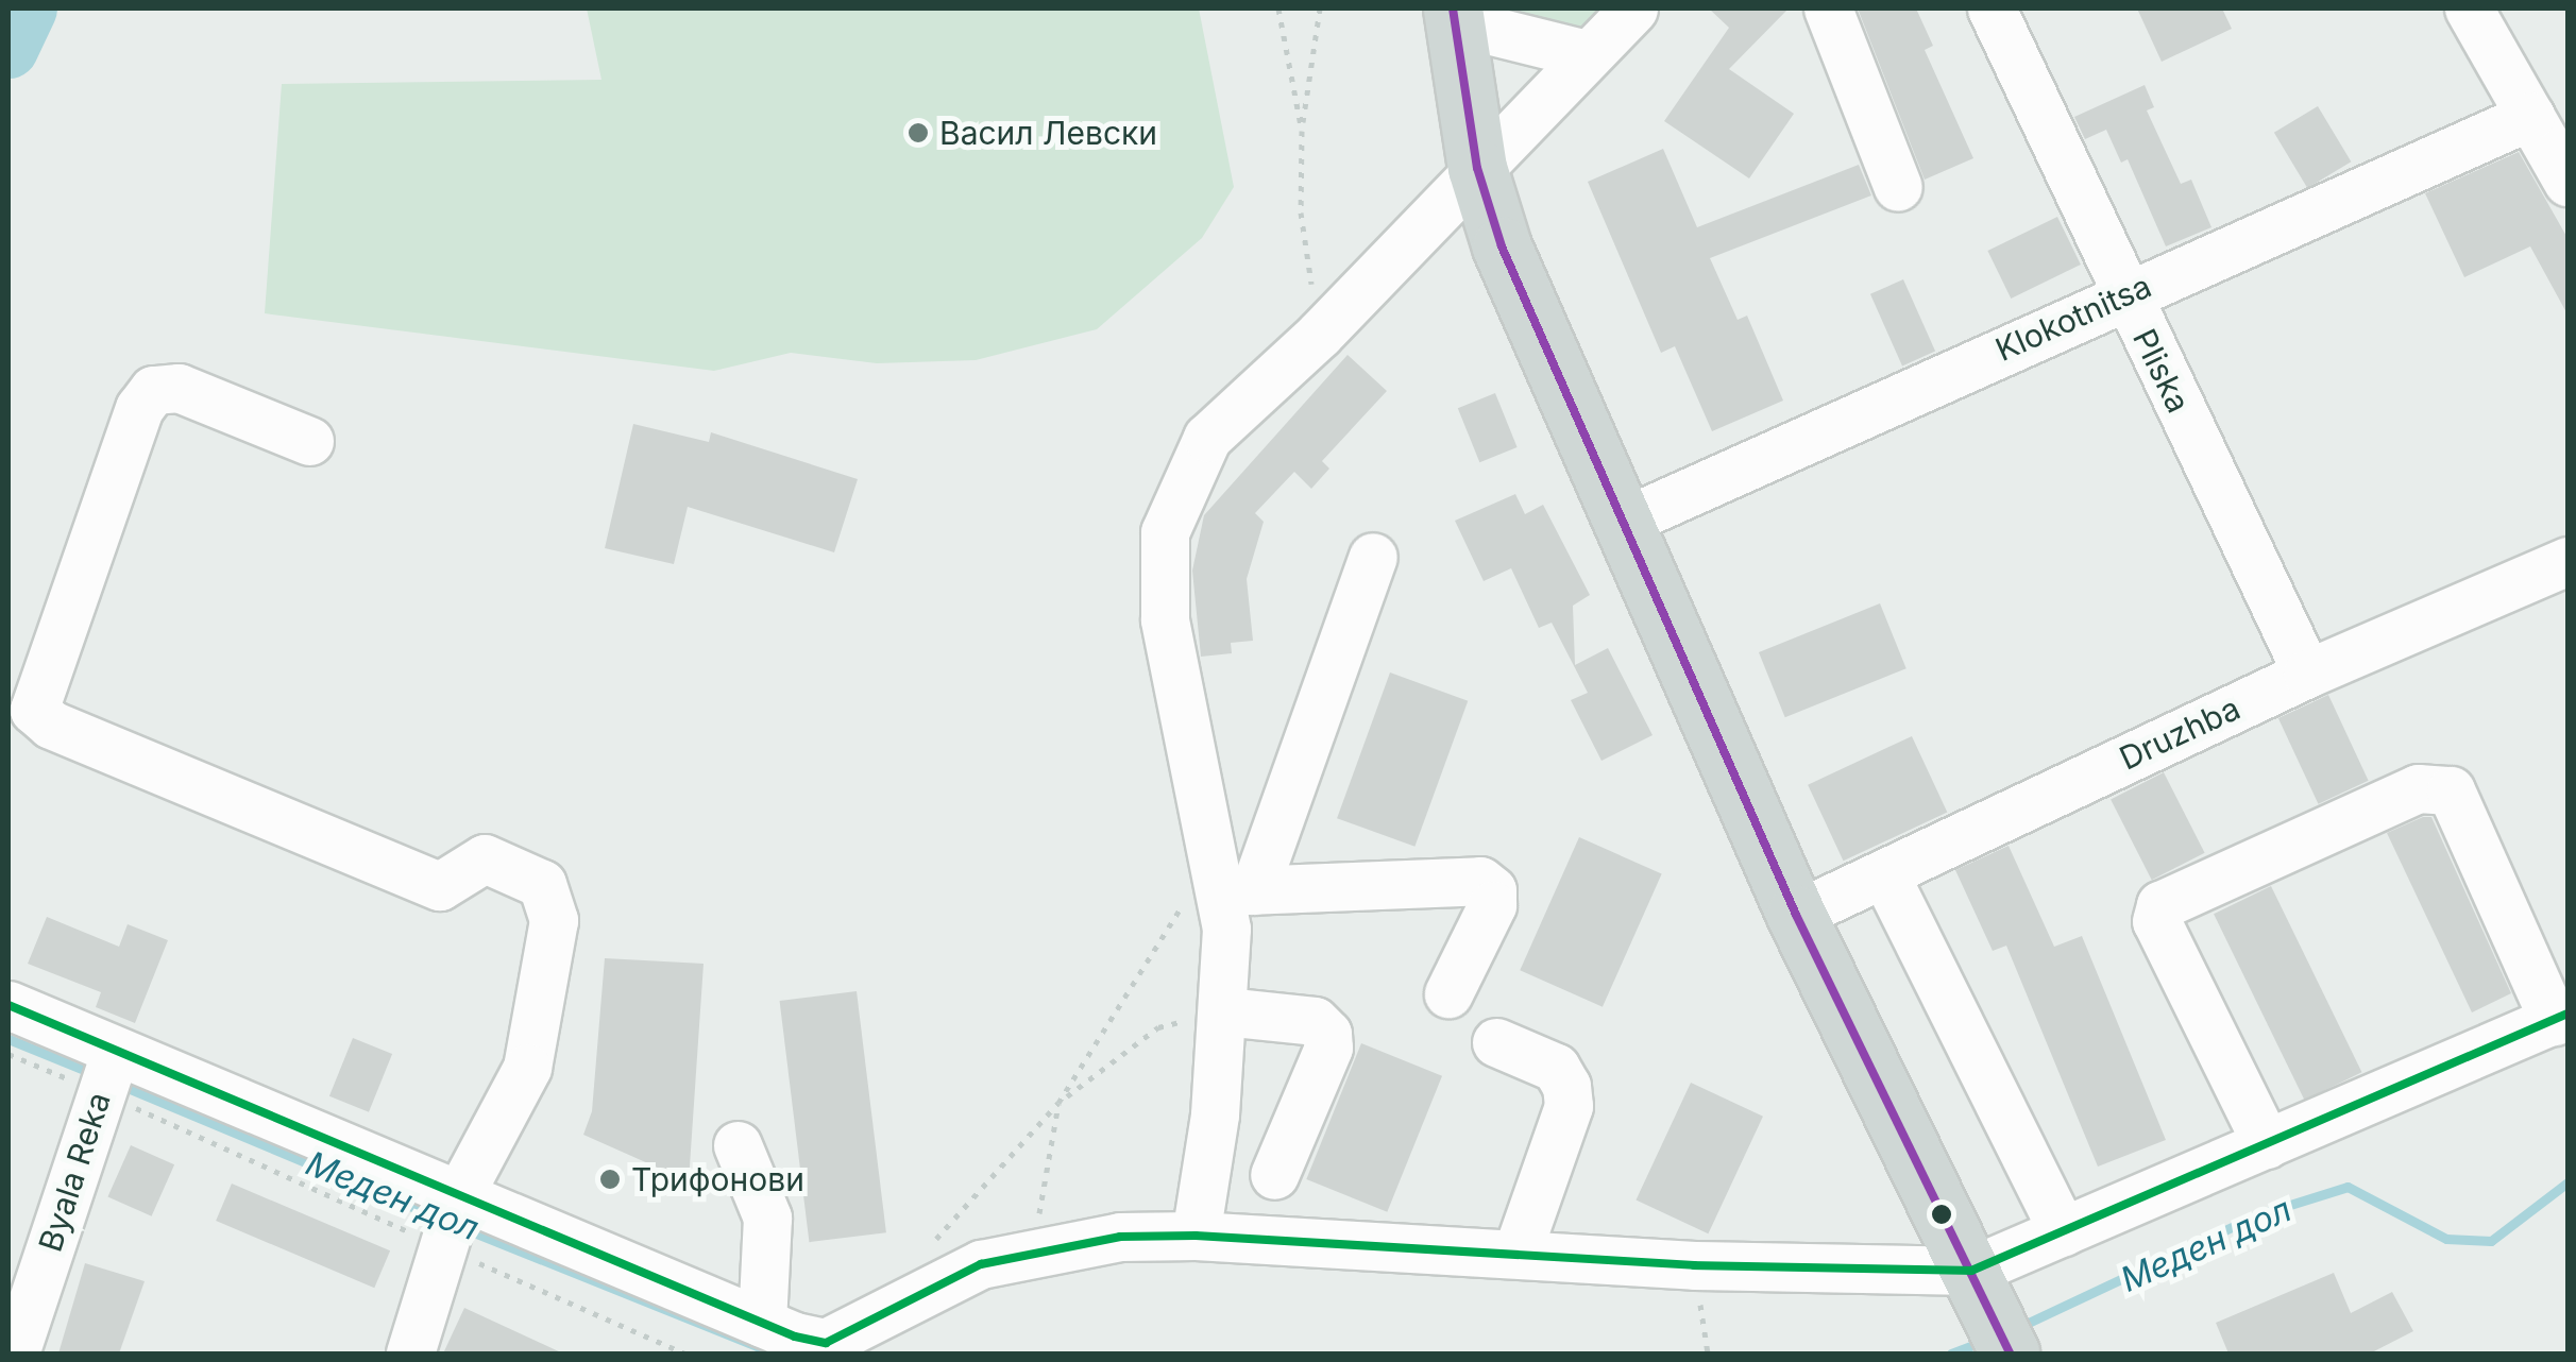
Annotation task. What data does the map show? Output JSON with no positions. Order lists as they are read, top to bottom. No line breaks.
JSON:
{"streets":{"street":["Klokotnitsa","Pliska","Druzhba","Byala Reka"]},"crossings":[["Klokotnitsa","Pliska"],["Pliska","Druzhba"]],"water":["Меден дол"],"places":["Васил Левски","Трифонови"]}
